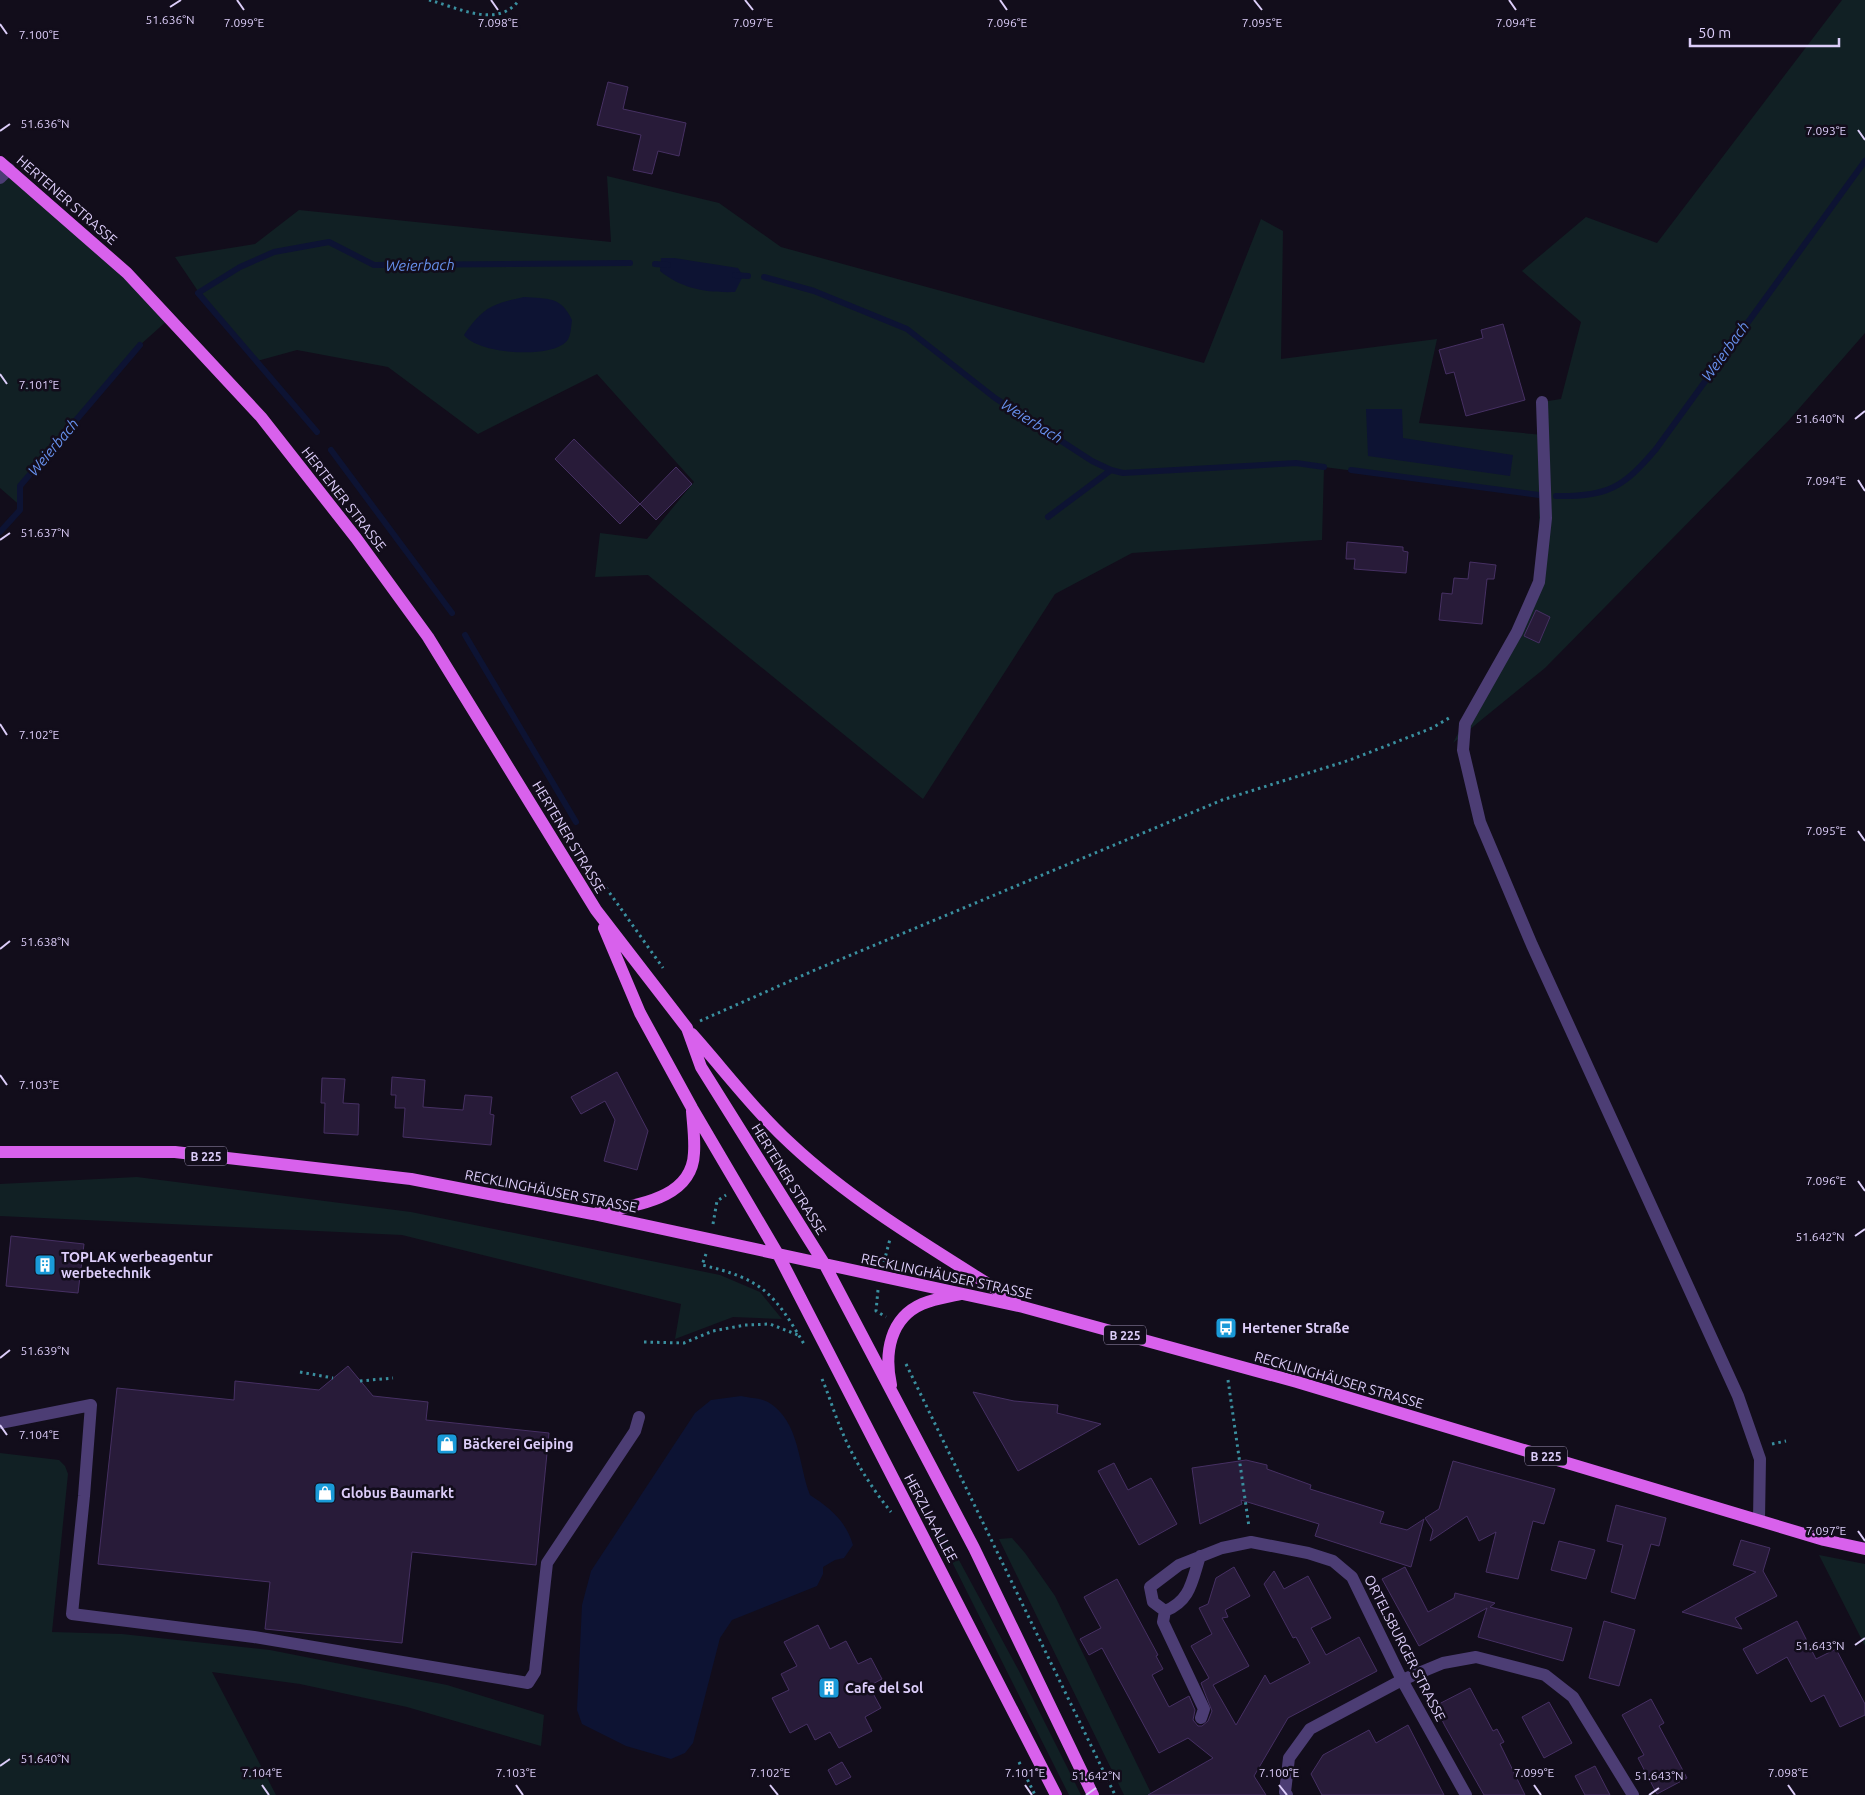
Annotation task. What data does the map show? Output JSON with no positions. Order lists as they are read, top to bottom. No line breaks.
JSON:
{"streets":{"main road":["HERTENER STRASSE","B 225","RECKLINGHÄUSER STRASSE","HERZLIA-ALLEE"],"street":["ORTELSBURGER STRASSE"]},"crossings":[["HERTENER STRASSE","RECKLINGHÄUSER STRASSE"],["HERTENER STRASSE","HERZLIA-ALLEE"],["RECKLINGHÄUSER STRASSE","HERZLIA-ALLEE"]],"water":["Weierbach"],"places":{"building":["TOPLAK werbeagentur werbetechnik","Cafe del Sol"],"bus stop":["Hertener Straße"],"shop":["Bäckerei Geiping","Globus Baumarkt"]},"scale_bar":"50 m","coordinates":["51.636°N","7.099°E","7.098°E","7.097°E","7.096°E","7.095°E","7.094°E","7.100°E","7.093°E","7.101°E","51.640°N","51.637°N","7.102°E","51.638°N","7.103°E","51.642°N","51.639°N","7.104°E","51.643°N"]}
